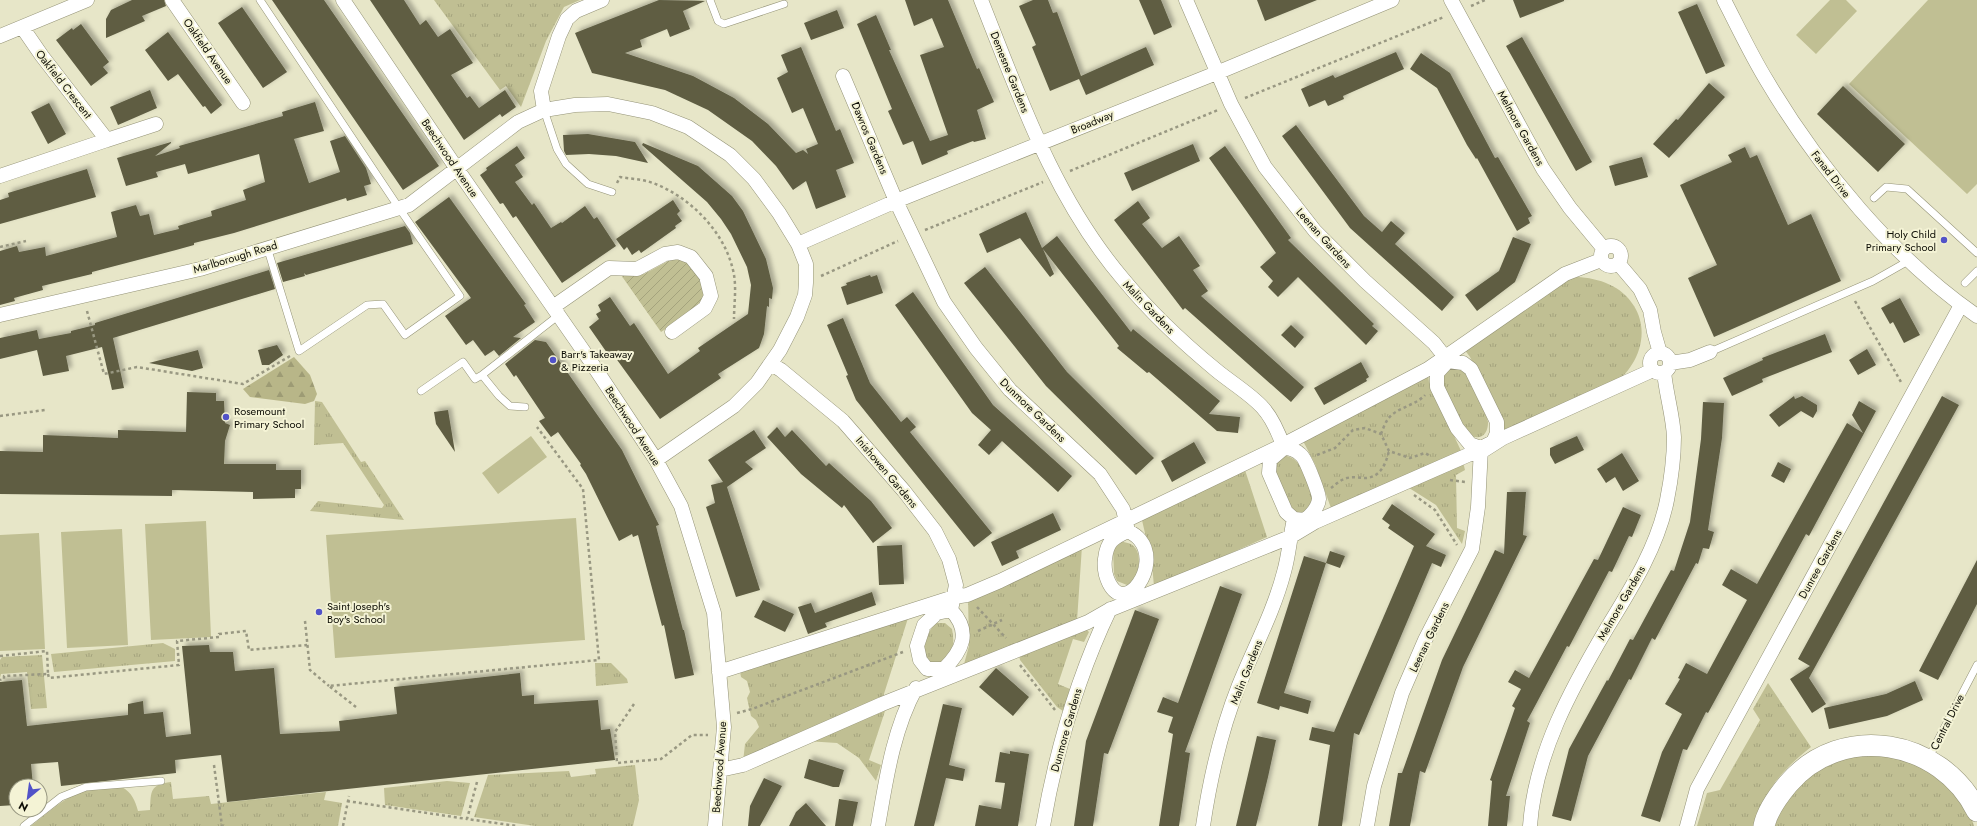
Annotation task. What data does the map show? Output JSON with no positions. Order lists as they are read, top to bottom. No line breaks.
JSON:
{"streets":{"street":["Oakfield Avenue","Demesne Gardens","Oakfield Crescent","Broadway","Melmore Gardens","Dawros Gardens","Beechwood Avenue","Fanad Drive","Leenan Gardens","Marlborough Road","Malin Gardens","Dunmore Gardens","Inishowen Gardens","Dunree Gardens"],"lane":["Central Drive"]},"crossings":[["Demesne Gardens","Broadway"],["Demesne Gardens","Malin Gardens"],["Broadway","Dawros Gardens"],["Broadway","Leenan Gardens"],["Broadway","Marlborough Road"],["Broadway","Malin Gardens"],["Broadway","Dunmore Gardens"],["Dawros Gardens","Dunmore Gardens"],["Beechwood Avenue","Marlborough Road"],["Fanad Drive","Dunree Gardens"],["Marlborough Road","Inishowen Gardens"]],"places":["Holy Child Primary School","Barr's Takeaway & Pizzeria","Rosemount Primary School","Saint Joseph's Boy's School"],"north":"bottom left"}
